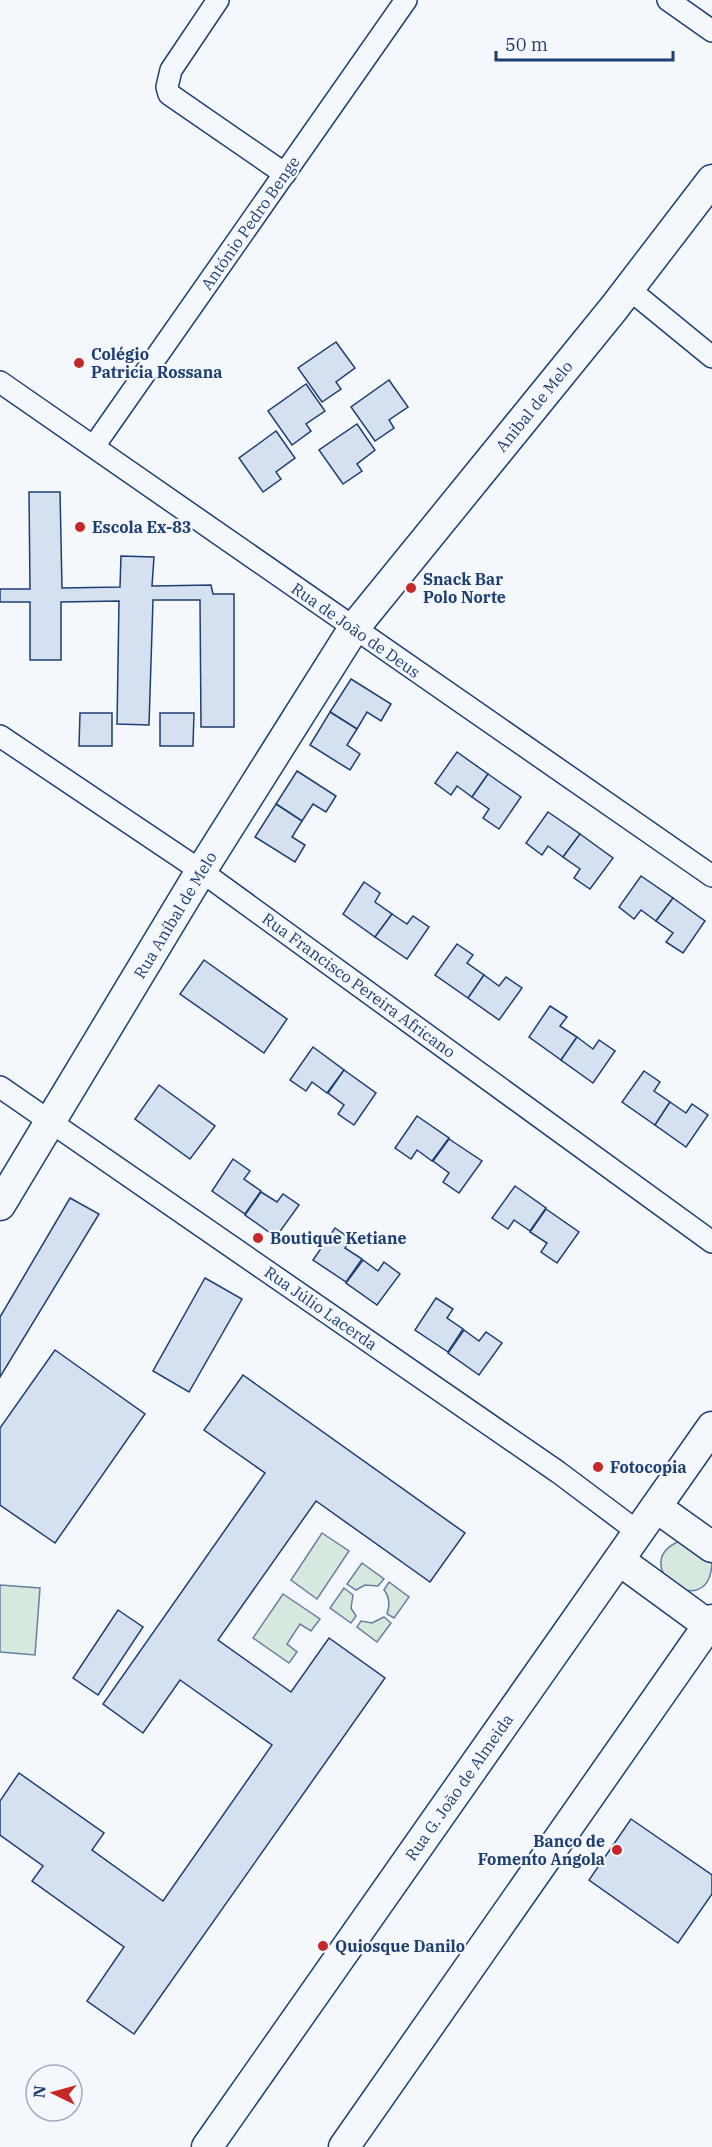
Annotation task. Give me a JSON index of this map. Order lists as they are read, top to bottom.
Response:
{
  "streets": {
    "street": [
      "António Pedro Benge",
      "Anibal de Melo",
      "Rua de João de Deus",
      "Rua Aníbal de Melo",
      "Rua Francisco Pereira Africano",
      "Rua Júlio Lacerda",
      "Rua G. João de Almeida"
    ]
  },
  "crossings": [
    ["António Pedro Benge", "Rua de João de Deus"],
    ["Anibal de Melo", "Rua de João de Deus"],
    ["Anibal de Melo", "Rua Aníbal de Melo"],
    ["Rua de João de Deus", "Rua Aníbal de Melo"],
    ["Rua Aníbal de Melo", "Rua Francisco Pereira Africano"],
    ["Rua Aníbal de Melo", "Rua Júlio Lacerda"],
    ["Rua Júlio Lacerda", "Rua G. João de Almeida"]
  ],
  "places": [
    "Colégio Patricia Rossana",
    "Escola Ex-83",
    "Snack Bar Polo Norte",
    "Boutique Ketiane",
    "Fotocopia",
    "Banco de Fomento Angola",
    "Quiosque Danilo"
  ],
  "scale_bar": "50 m",
  "north": "left"
}
